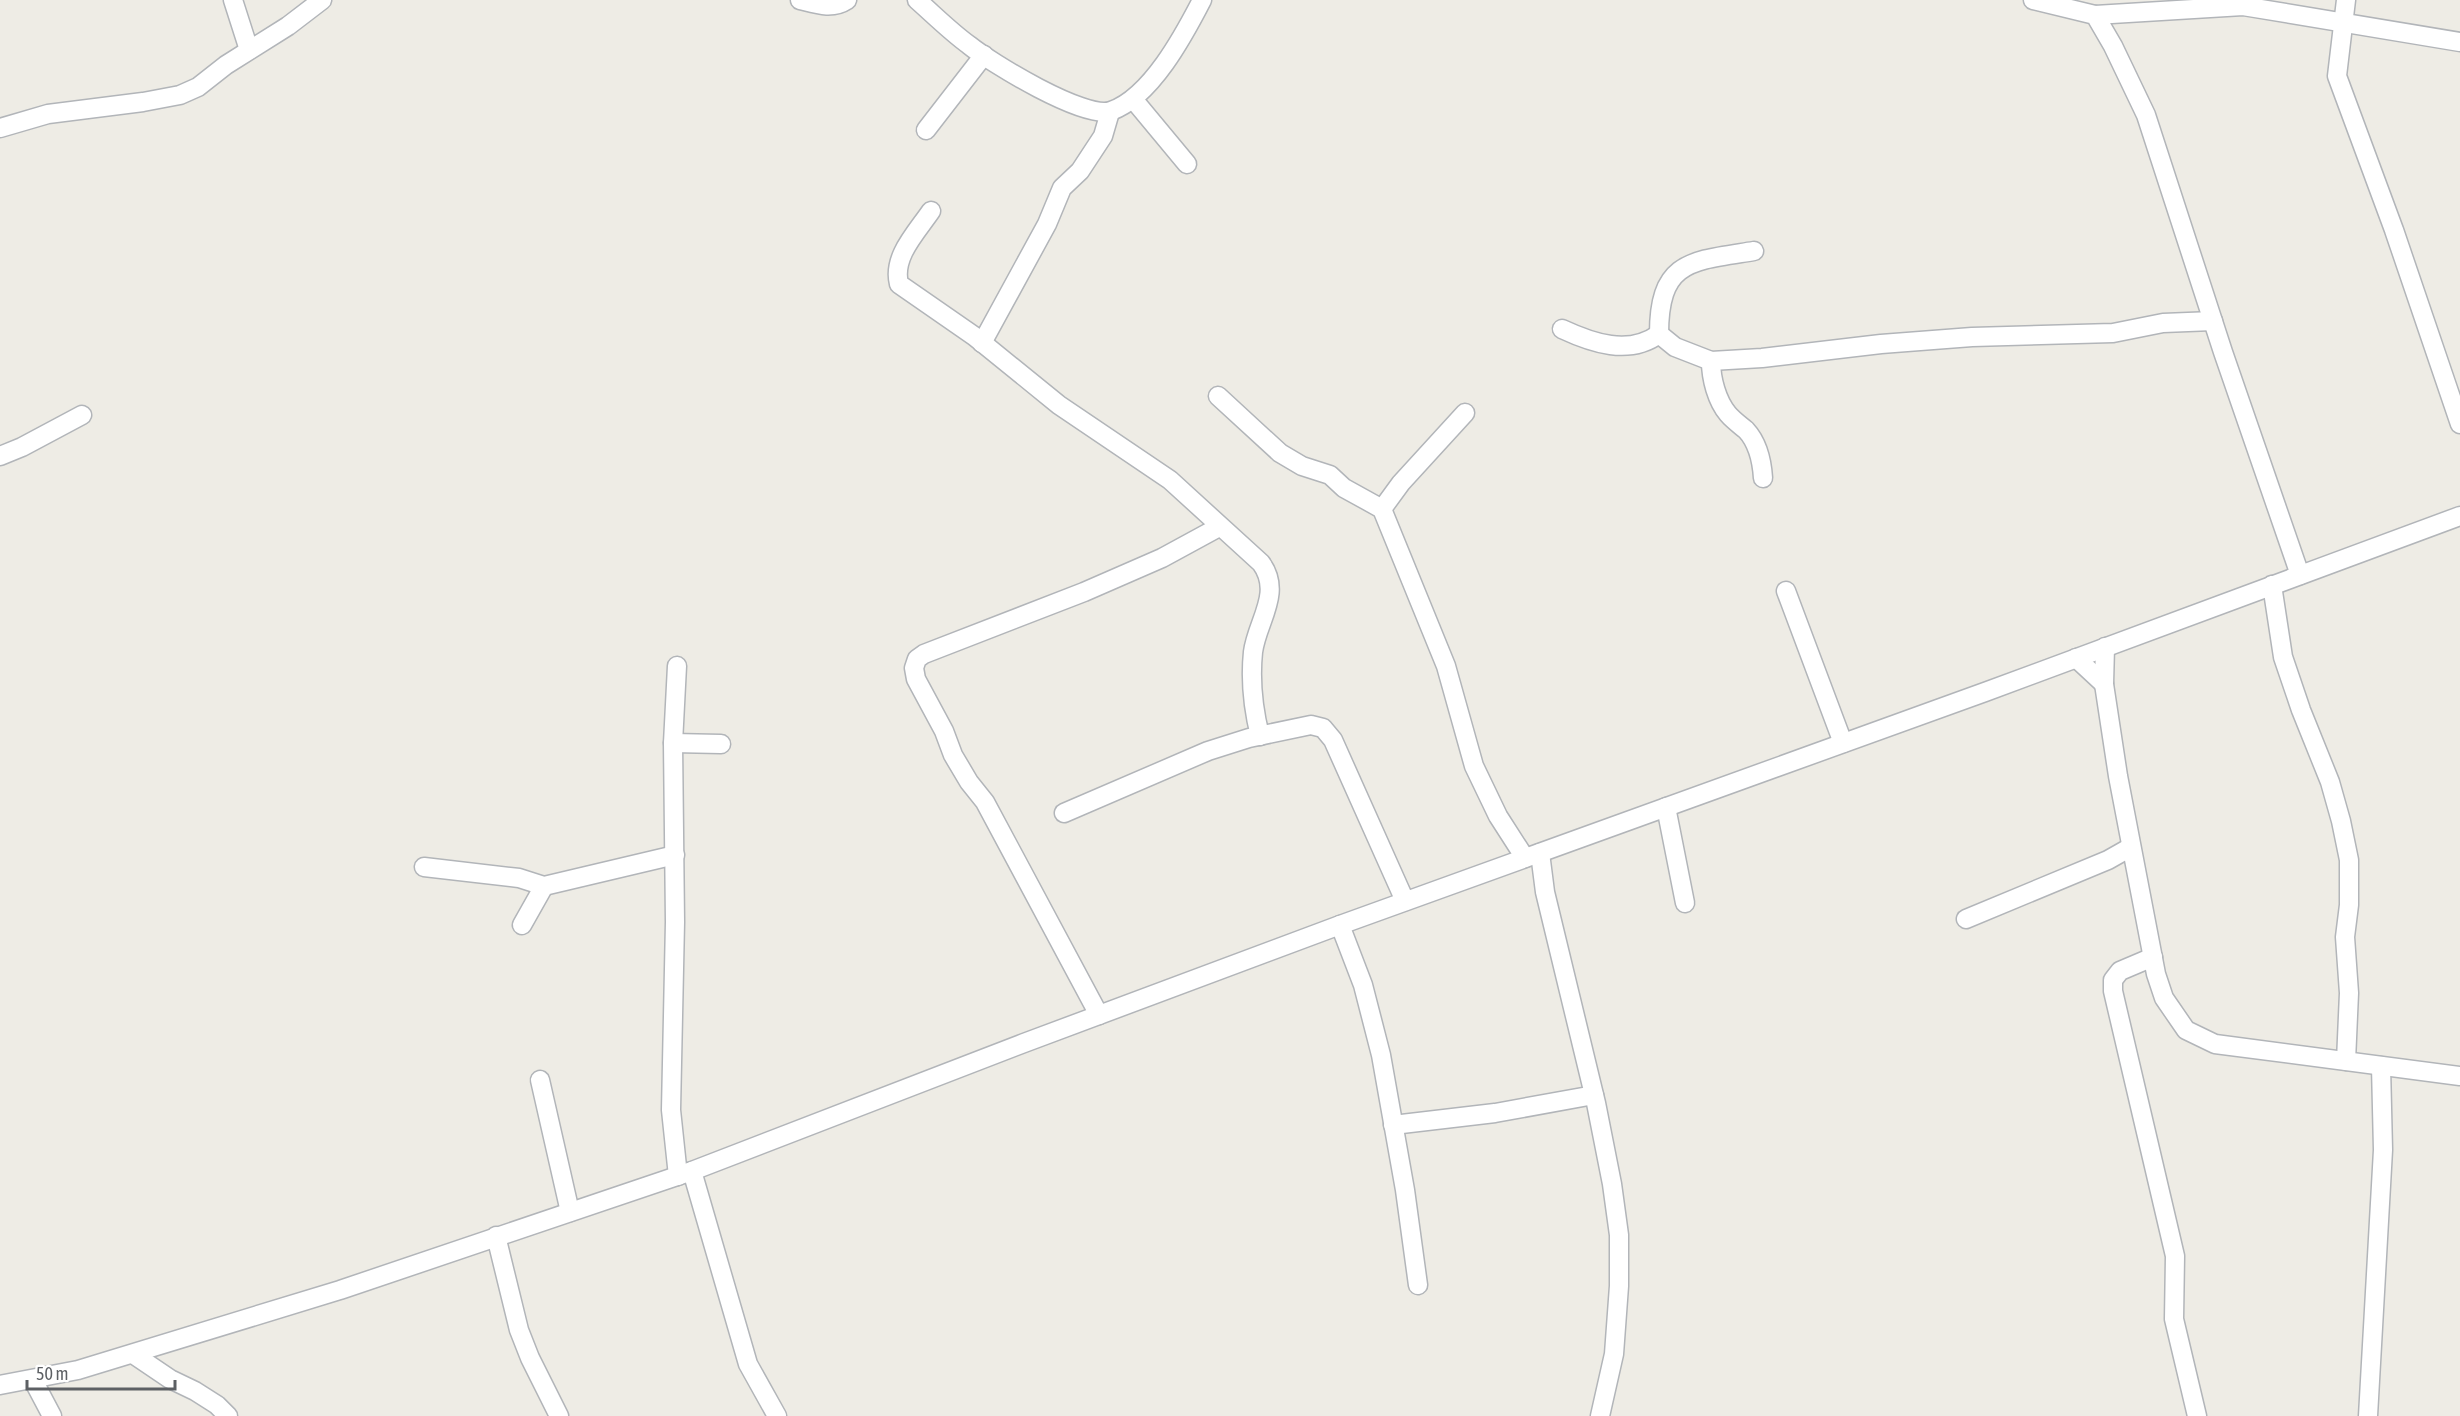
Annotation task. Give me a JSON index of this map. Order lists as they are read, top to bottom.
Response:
{
  "scale_bar": "50 m"
}
